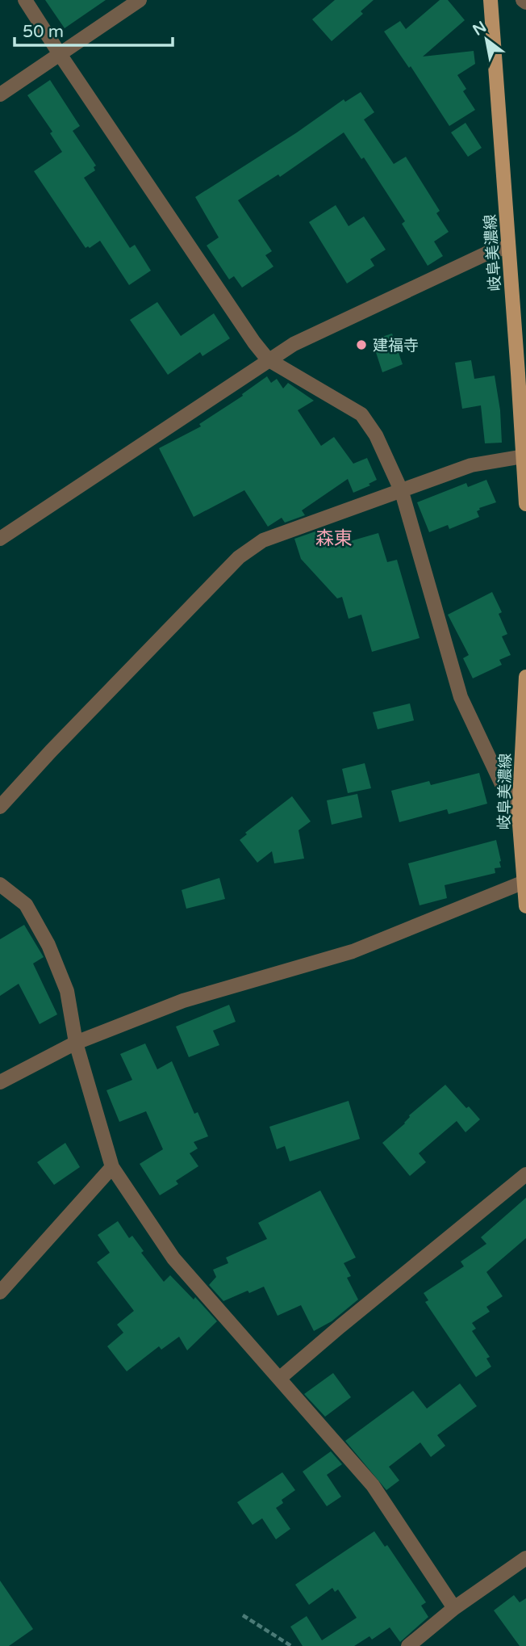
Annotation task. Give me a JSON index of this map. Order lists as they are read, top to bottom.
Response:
{
  "streets": {
    "main road": ["岐阜美濃線"]
  },
  "districts": ["森東"],
  "places": ["建福寺"],
  "scale_bar": "50 m",
  "north": "top left"
}
